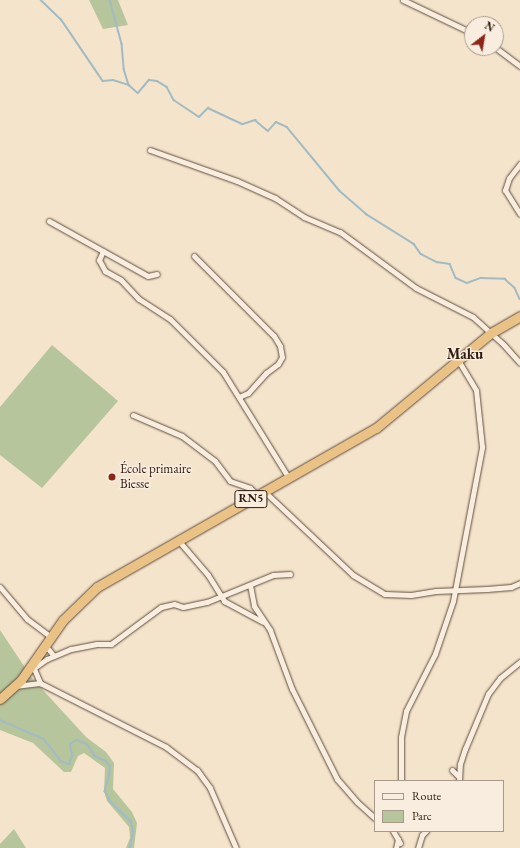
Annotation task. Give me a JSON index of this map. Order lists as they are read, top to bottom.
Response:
{
  "streets": {
    "highway": ["RN5"]
  },
  "districts": ["Maku"],
  "places": ["École primaire Biesse"],
  "legend": ["Route", "Parc"],
  "north": "top right"
}
